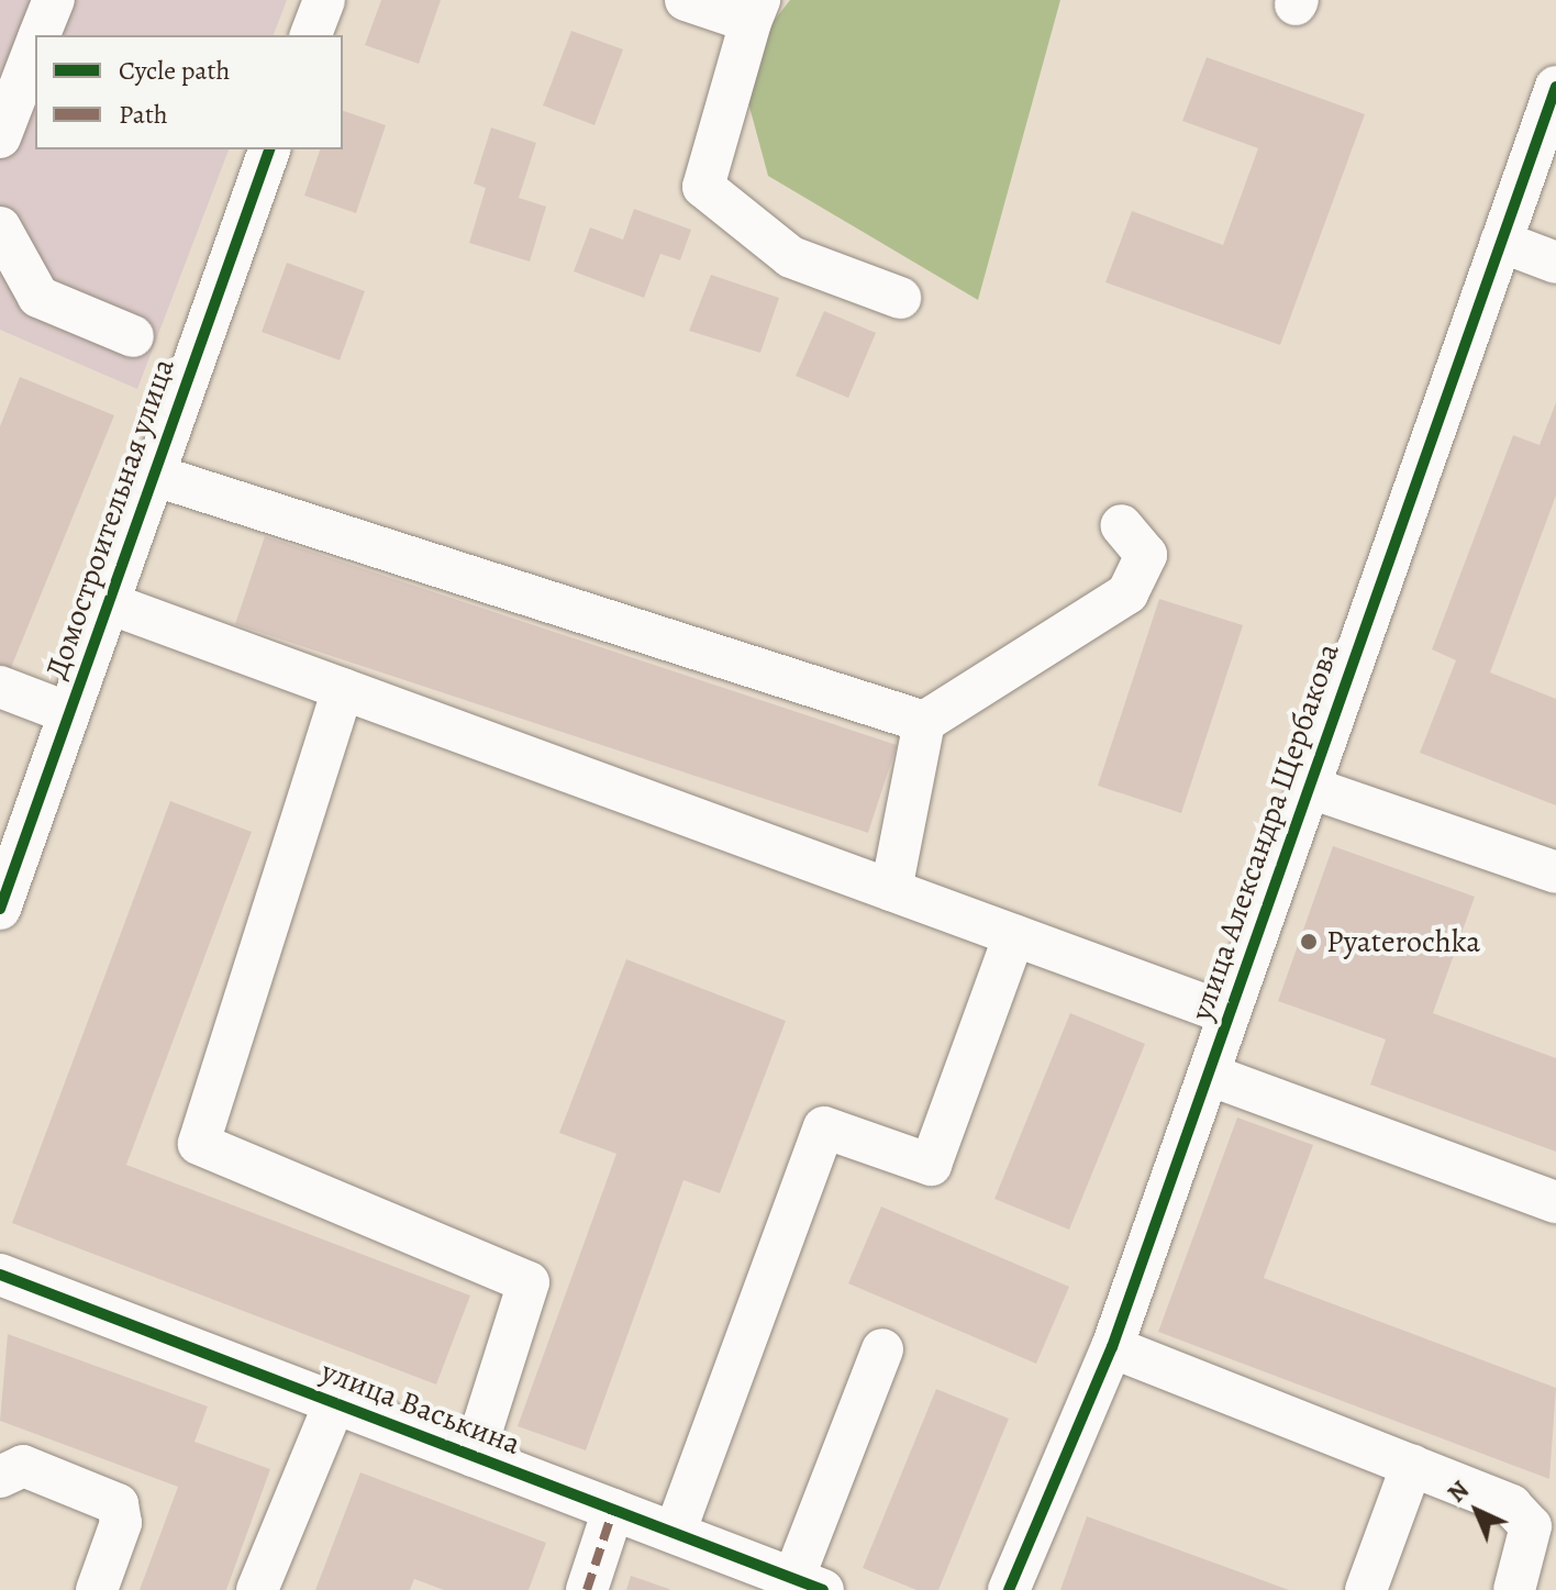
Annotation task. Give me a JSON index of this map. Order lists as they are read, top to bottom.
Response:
{
  "streets": {
    "street": ["Домостроительная улица", "улица Александра Щербакова", "улица Васькина"]
  },
  "places": ["Pyaterochka"],
  "legend": ["Cycle path", "Path"],
  "north": "top left"
}
